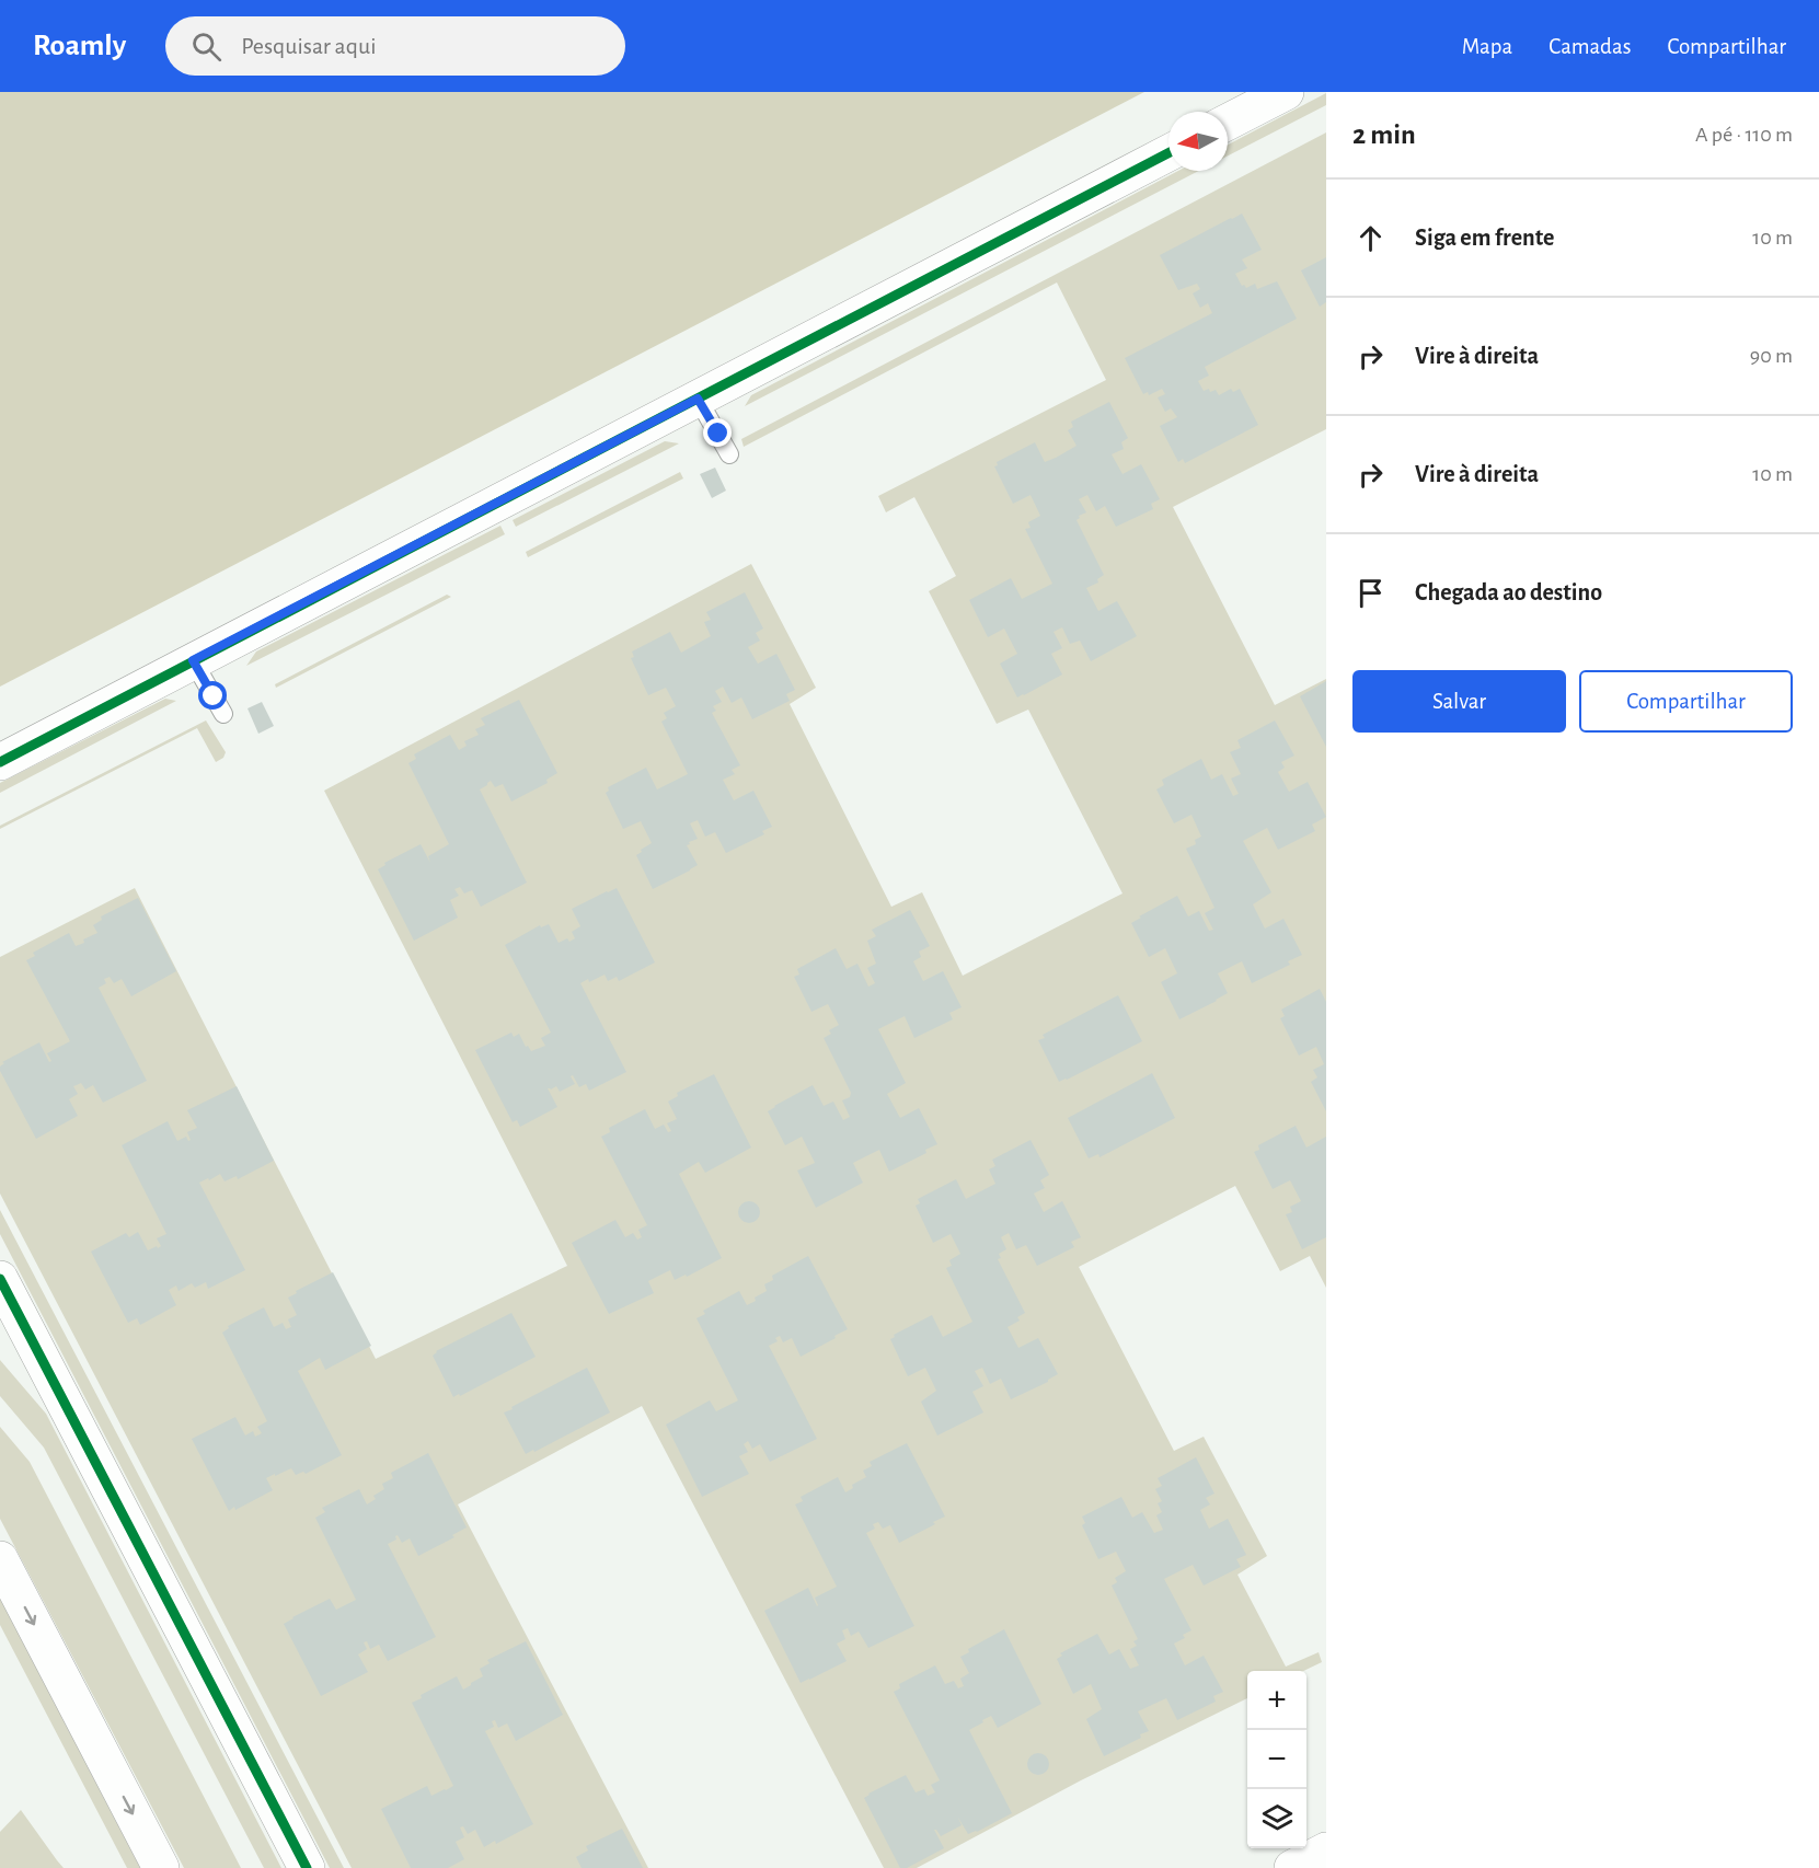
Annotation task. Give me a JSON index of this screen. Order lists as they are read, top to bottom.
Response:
{
  "north": "left",
  "page": {
    "header": "Roamly",
    "search": "Pesquisar aqui",
    "nav": ["Mapa", "Camadas", "Compartilhar"],
    "heading": ["2 min", "A pé · 110 m"],
    "list": [
      ["Siga em frente", "10 m"],
      ["Vire à direita", "90 m"],
      ["Vire à direita", "10 m"],
      "Chegada ao destino"
    ],
    "buttons": ["Salvar", "Compartilhar"],
    "map_buttons": ["+", "−"]
  }
}
